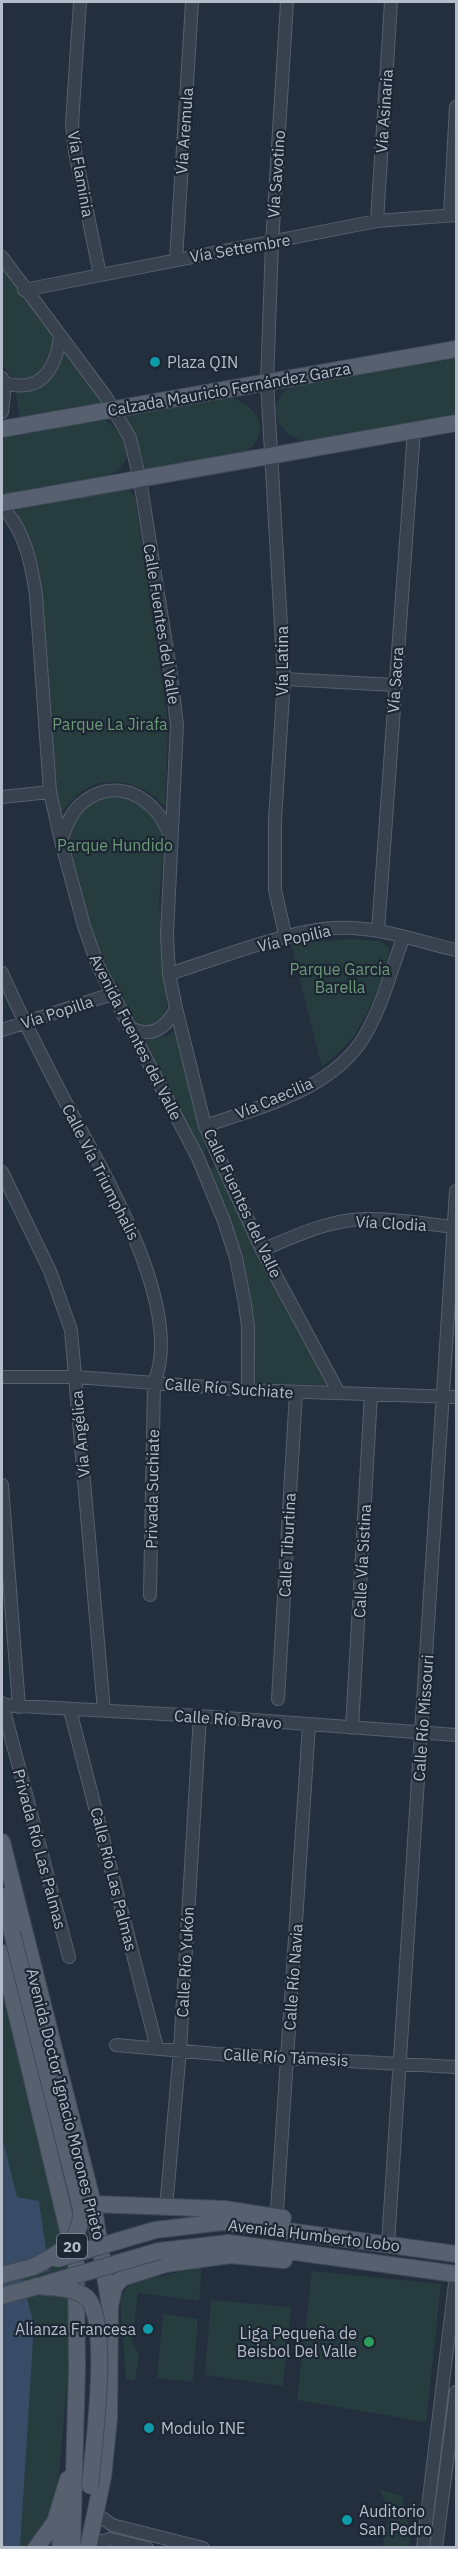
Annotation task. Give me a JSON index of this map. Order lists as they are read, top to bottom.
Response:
{
  "streets": {
    "main road": [
      "Calzada Mauricio Fernández Garza",
      "Avenida Doctor Ignacio Morones Prieto",
      "Avenida Humberto Lobo",
      "20"
    ],
    "street": [
      "Vía Asinaria",
      "Vía Aremula",
      "Vía Flaminia",
      "Vía Savotino",
      "Vía Settembre",
      "Calle Fuentes del Valle",
      "Vía Latina",
      "Vía Sacra",
      "Vía Popilia",
      "Vía Popilla",
      "Avenida Fuentes del Valle",
      "Vía Caecilia",
      "Calle Vía Triumphalis",
      "Vía Clodia",
      "Calle Río Suchiate",
      "Vía Angélica",
      "Privada Suchiate",
      "Calle Tiburtina",
      "Calle Vía Sistina",
      "Calle Río Missouri",
      "Calle Río Bravo",
      "Privada Río Las Palmas",
      "Calle Río Las Palmas",
      "Calle Río Yukón",
      "Calle Río Navia",
      "Calle Río Támesis"
    ]
  },
  "crossings": [
    ["Vía Asinaria", "Vía Settembre"],
    ["Vía Aremula", "Vía Settembre"],
    ["Vía Flaminia", "Vía Settembre"],
    ["Vía Savotino", "Vía Settembre"],
    ["Vía Savotino", "Calzada Mauricio Fernández Garza"],
    ["Vía Savotino", "Vía Latina"],
    ["Vía Settembre", "Calle Fuentes del Valle"],
    ["Calzada Mauricio Fernández Garza", "Calle Fuentes del Valle"],
    ["Calzada Mauricio Fernández Garza", "Vía Latina"],
    ["Calle Fuentes del Valle", "Vía Popilia"],
    ["Calle Fuentes del Valle", "Vía Caecilia"],
    ["Calle Fuentes del Valle", "Vía Clodia"],
    ["Calle Fuentes del Valle", "Calle Río Suchiate"],
    ["Vía Latina", "Vía Popilia"],
    ["Vía Sacra", "Vía Popilia"],
    ["Vía Popilia", "Vía Caecilia"],
    ["Vía Popilla", "Avenida Fuentes del Valle"],
    ["Vía Popilla", "Calle Vía Triumphalis"],
    ["Avenida Fuentes del Valle", "Calle Río Suchiate"],
    ["Calle Vía Triumphalis", "Calle Río Suchiate"],
    ["Calle Vía Triumphalis", "Privada Suchiate"],
    ["Vía Clodia", "Calle Río Missouri"],
    ["Calle Río Suchiate", "Vía Angélica"],
    ["Calle Río Suchiate", "Privada Suchiate"],
    ["Calle Río Suchiate", "Calle Tiburtina"],
    ["Calle Río Suchiate", "Calle Vía Sistina"],
    ["Calle Río Suchiate", "Calle Río Missouri"],
    ["Vía Angélica", "Calle Río Bravo"],
    ["Calle Vía Sistina", "Calle Río Bravo"],
    ["Calle Río Missouri", "Calle Río Bravo"],
    ["Calle Río Missouri", "Calle Río Támesis"],
    ["Calle Río Missouri", "Avenida Humberto Lobo"],
    ["Calle Río Bravo", "Privada Río Las Palmas"],
    ["Calle Río Bravo", "Calle Río Las Palmas"],
    ["Calle Río Bravo", "Calle Río Yukón"],
    ["Calle Río Bravo", "Calle Río Navia"],
    ["Calle Río Las Palmas", "Calle Río Támesis"],
    ["Calle Río Yukón", "Calle Río Támesis"],
    ["Calle Río Navia", "Calle Río Támesis"],
    ["Calle Río Navia", "Avenida Humberto Lobo"]
  ],
  "parks": ["Parque La Jirafa", "Parque Hundido", "Parque García Barella"],
  "places": [
    "Plaza QIN",
    "Alianza Francesa",
    "Liga Pequeña de Beisbol Del Valle",
    "Modulo INE",
    "Auditorio San Pedro"
  ]
}
